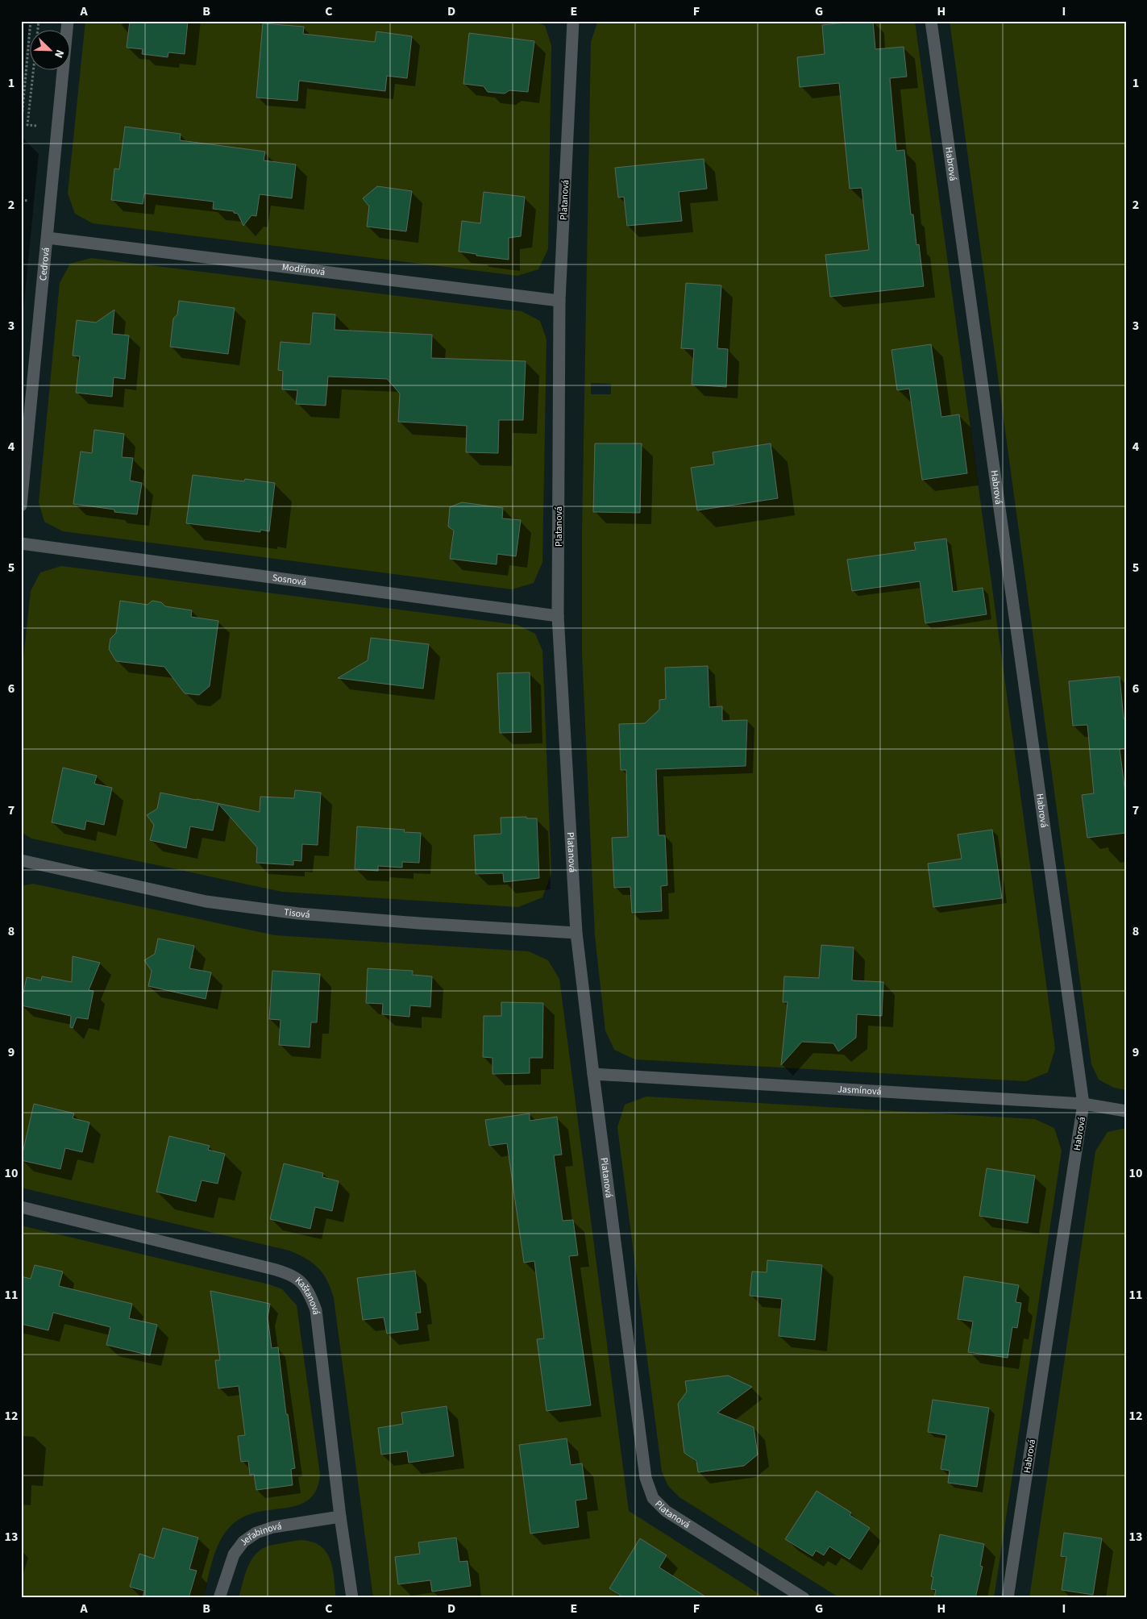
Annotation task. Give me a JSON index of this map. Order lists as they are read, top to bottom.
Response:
{
  "streets": {
    "street": [
      "Habrová",
      "Platanová",
      "Cedrová",
      "Modřínová",
      "Sosnová",
      "Tisová",
      "Jasmínová",
      "Kaštanová",
      "Jeřabinová"
    ]
  },
  "crossings": [
    ["Habrová", "Jasmínová"],
    ["Platanová", "Modřínová"],
    ["Platanová", "Sosnová"],
    ["Platanová", "Tisová"],
    ["Platanová", "Jasmínová"],
    ["Cedrová", "Modřínová"],
    ["Kaštanová", "Jeřabinová"]
  ],
  "north": "bottom right",
  "grid": {
    "columns": [
      "A",
      "B",
      "C",
      "D",
      "E",
      "F",
      "G",
      "H",
      "I"
    ],
    "rows": [
      "1",
      "2",
      "3",
      "4",
      "5",
      "6",
      "7",
      "8",
      "9",
      "10",
      "11",
      "12",
      "13"
    ]
  }
}
